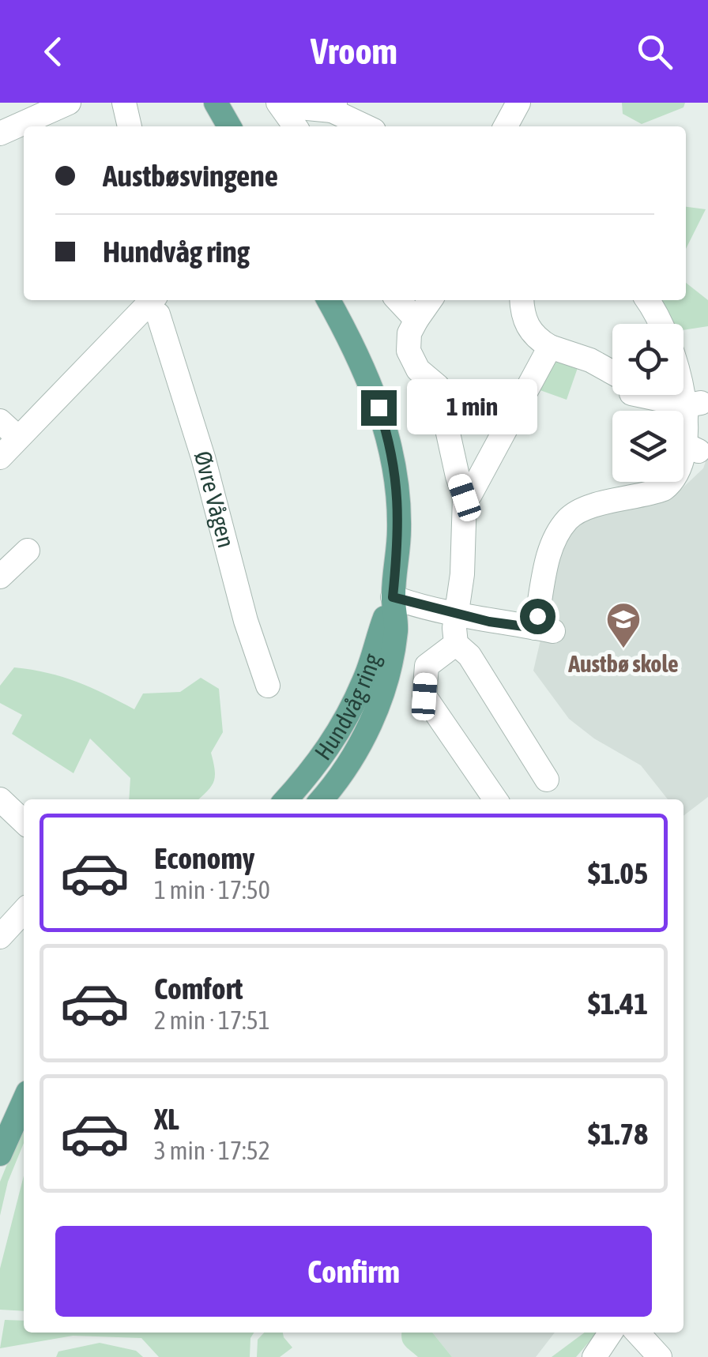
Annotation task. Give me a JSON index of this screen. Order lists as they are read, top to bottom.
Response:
{
  "streets": {
    "main road": ["Hundvåg ring"],
    "street": ["Øvre Vågen"]
  },
  "places": {
    "school or university": ["Austbø skole"]
  },
  "page": {
    "header": "Vroom",
    "banner": ["Austbøsvingene", "Hundvåg ring"],
    "bubble": "1 min",
    "list": [
      {
        "name": "Economy",
        "note": "1 min · 17:50",
        "value": "$1.05"
      },
      {
        "name": "Comfort",
        "note": "2 min · 17:51",
        "value": "$1.41"
      },
      {
        "name": "XL",
        "note": "3 min · 17:52",
        "value": "$1.78"
      }
    ],
    "buttons": "Confirm"
  }
}
